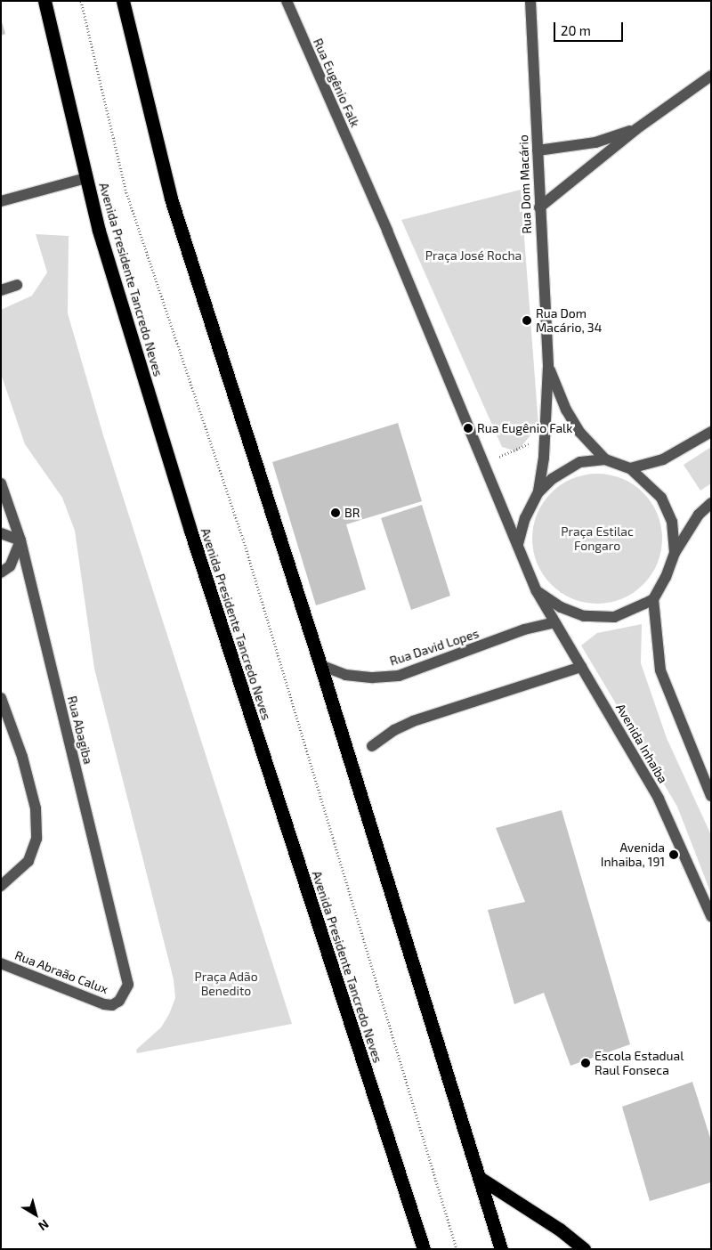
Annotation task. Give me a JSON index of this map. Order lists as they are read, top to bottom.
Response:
{
  "streets": {
    "highway": ["Avenida Presidente Tancredo Neves"],
    "street": [
      "Rua Eugênio Falk",
      "Rua Dom Macário",
      "Rua David Lopes",
      "Rua Abagiba",
      "Avenida Inhaíba",
      "Rua Abraão Calux"
    ]
  },
  "crossings": [
    ["Rua Eugênio Falk", "Rua Dom Macário"],
    ["Rua Eugênio Falk", "Avenida Inhaíba"],
    ["Rua Dom Macário", "Avenida Inhaíba"],
    ["Rua David Lopes", "Avenida Inhaíba"],
    ["Rua Abagiba", "Rua Abraão Calux"]
  ],
  "parks": ["Praça José Rocha", "Praça Estilac Fongaro", "Praça Adão Benedito"],
  "places": [
    "Rua Dom Macário, 34",
    "Rua Eugênio Falk",
    "BR",
    "Avenida Inhaiba, 191",
    "Escola Estadual Raul Fonseca"
  ],
  "scale_bar": "20 m",
  "north": "bottom right"
}
